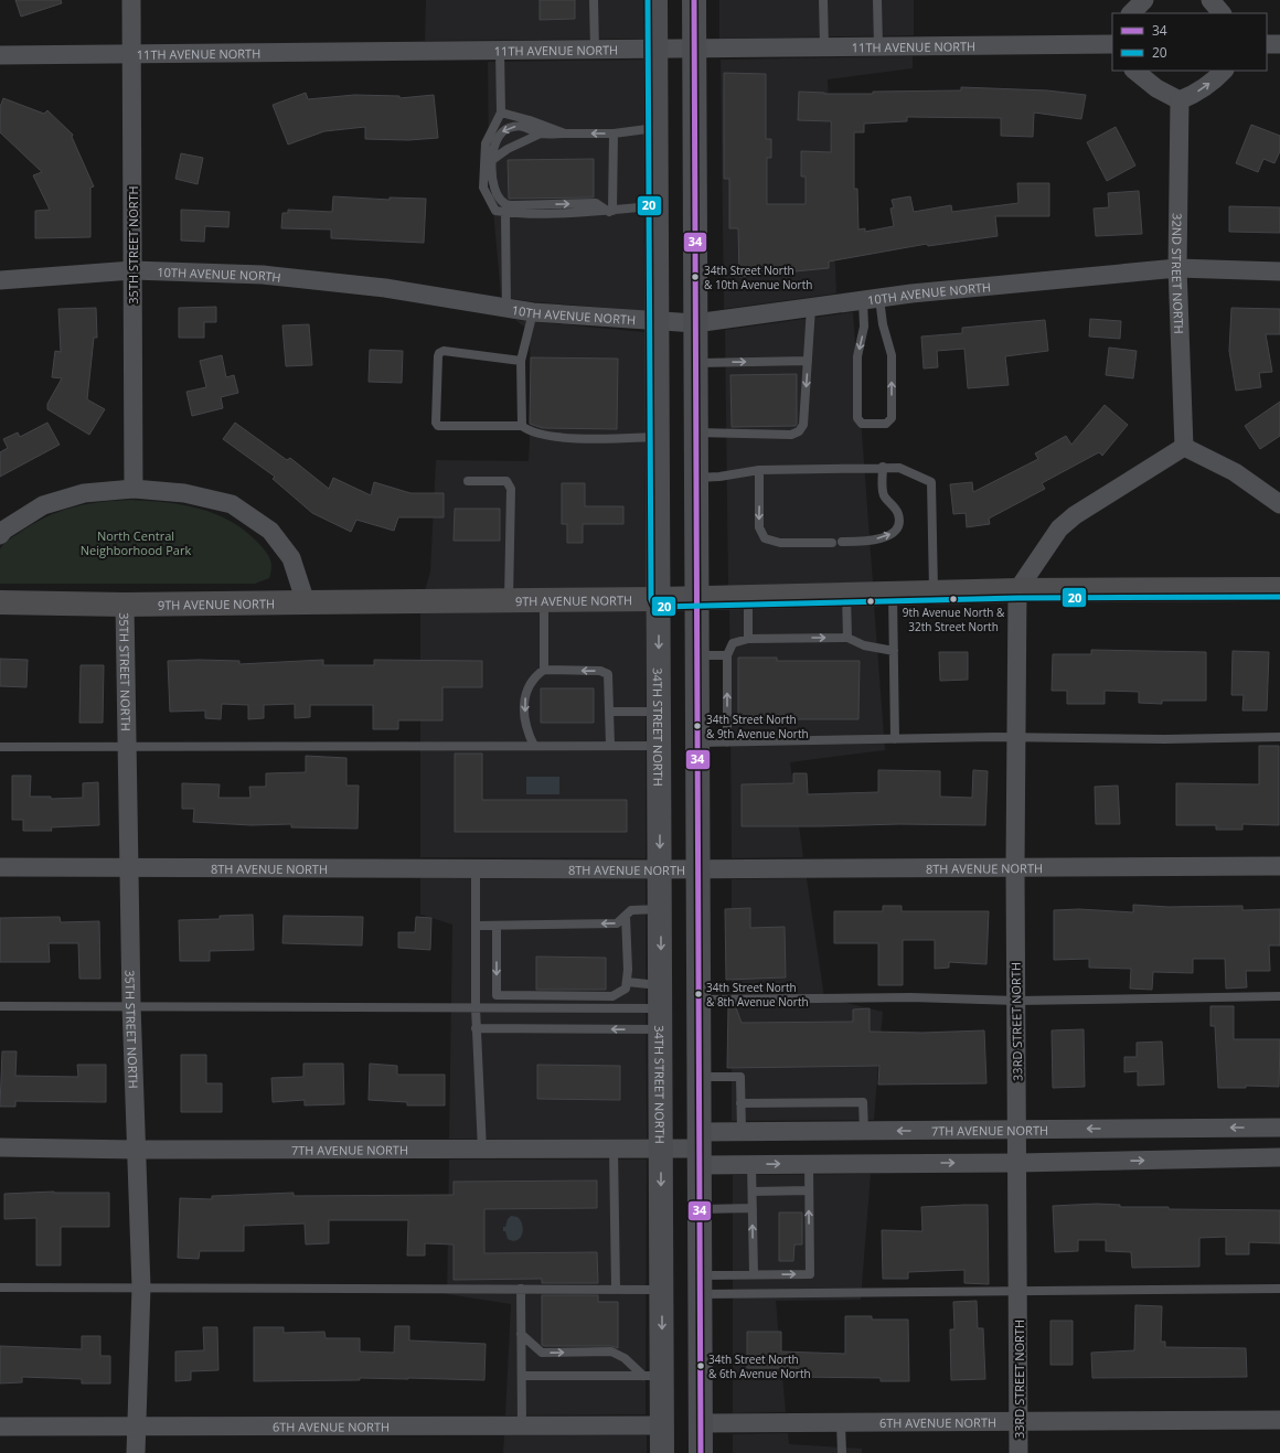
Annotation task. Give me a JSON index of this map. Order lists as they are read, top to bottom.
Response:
{
  "streets": {
    "highway": ["34TH STREET NORTH"],
    "street": [
      "11TH AVENUE NORTH",
      "35TH STREET NORTH",
      "32ND STREET NORTH",
      "10TH AVENUE NORTH",
      "9TH AVENUE NORTH",
      "8TH AVENUE NORTH",
      "33RD STREET NORTH",
      "7TH AVENUE NORTH",
      "6TH AVENUE NORTH"
    ]
  },
  "crossings": [
    ["11TH AVENUE NORTH", "35TH STREET NORTH"],
    ["11TH AVENUE NORTH", "34TH STREET NORTH"],
    ["35TH STREET NORTH", "10TH AVENUE NORTH"],
    ["35TH STREET NORTH", "9TH AVENUE NORTH"],
    ["35TH STREET NORTH", "8TH AVENUE NORTH"],
    ["35TH STREET NORTH", "7TH AVENUE NORTH"],
    ["35TH STREET NORTH", "6TH AVENUE NORTH"],
    ["32ND STREET NORTH", "10TH AVENUE NORTH"],
    ["10TH AVENUE NORTH", "34TH STREET NORTH"],
    ["9TH AVENUE NORTH", "34TH STREET NORTH"],
    ["9TH AVENUE NORTH", "33RD STREET NORTH"],
    ["34TH STREET NORTH", "8TH AVENUE NORTH"],
    ["34TH STREET NORTH", "7TH AVENUE NORTH"],
    ["34TH STREET NORTH", "6TH AVENUE NORTH"],
    ["8TH AVENUE NORTH", "33RD STREET NORTH"],
    ["33RD STREET NORTH", "7TH AVENUE NORTH"],
    ["33RD STREET NORTH", "6TH AVENUE NORTH"]
  ],
  "parks": ["North Central Neighborhood Park"],
  "places": [
    "34th Street North & 10th Avenue North",
    "9th Avenue North & 32th Street North",
    "34th Street North & 9th Avenue North",
    "34th Street North & 8th Avenue North",
    "34th Street North & 6th Avenue North"
  ],
  "lines": ["transit line 34", "transit line 20"],
  "legend": ["34", "20"]
}
